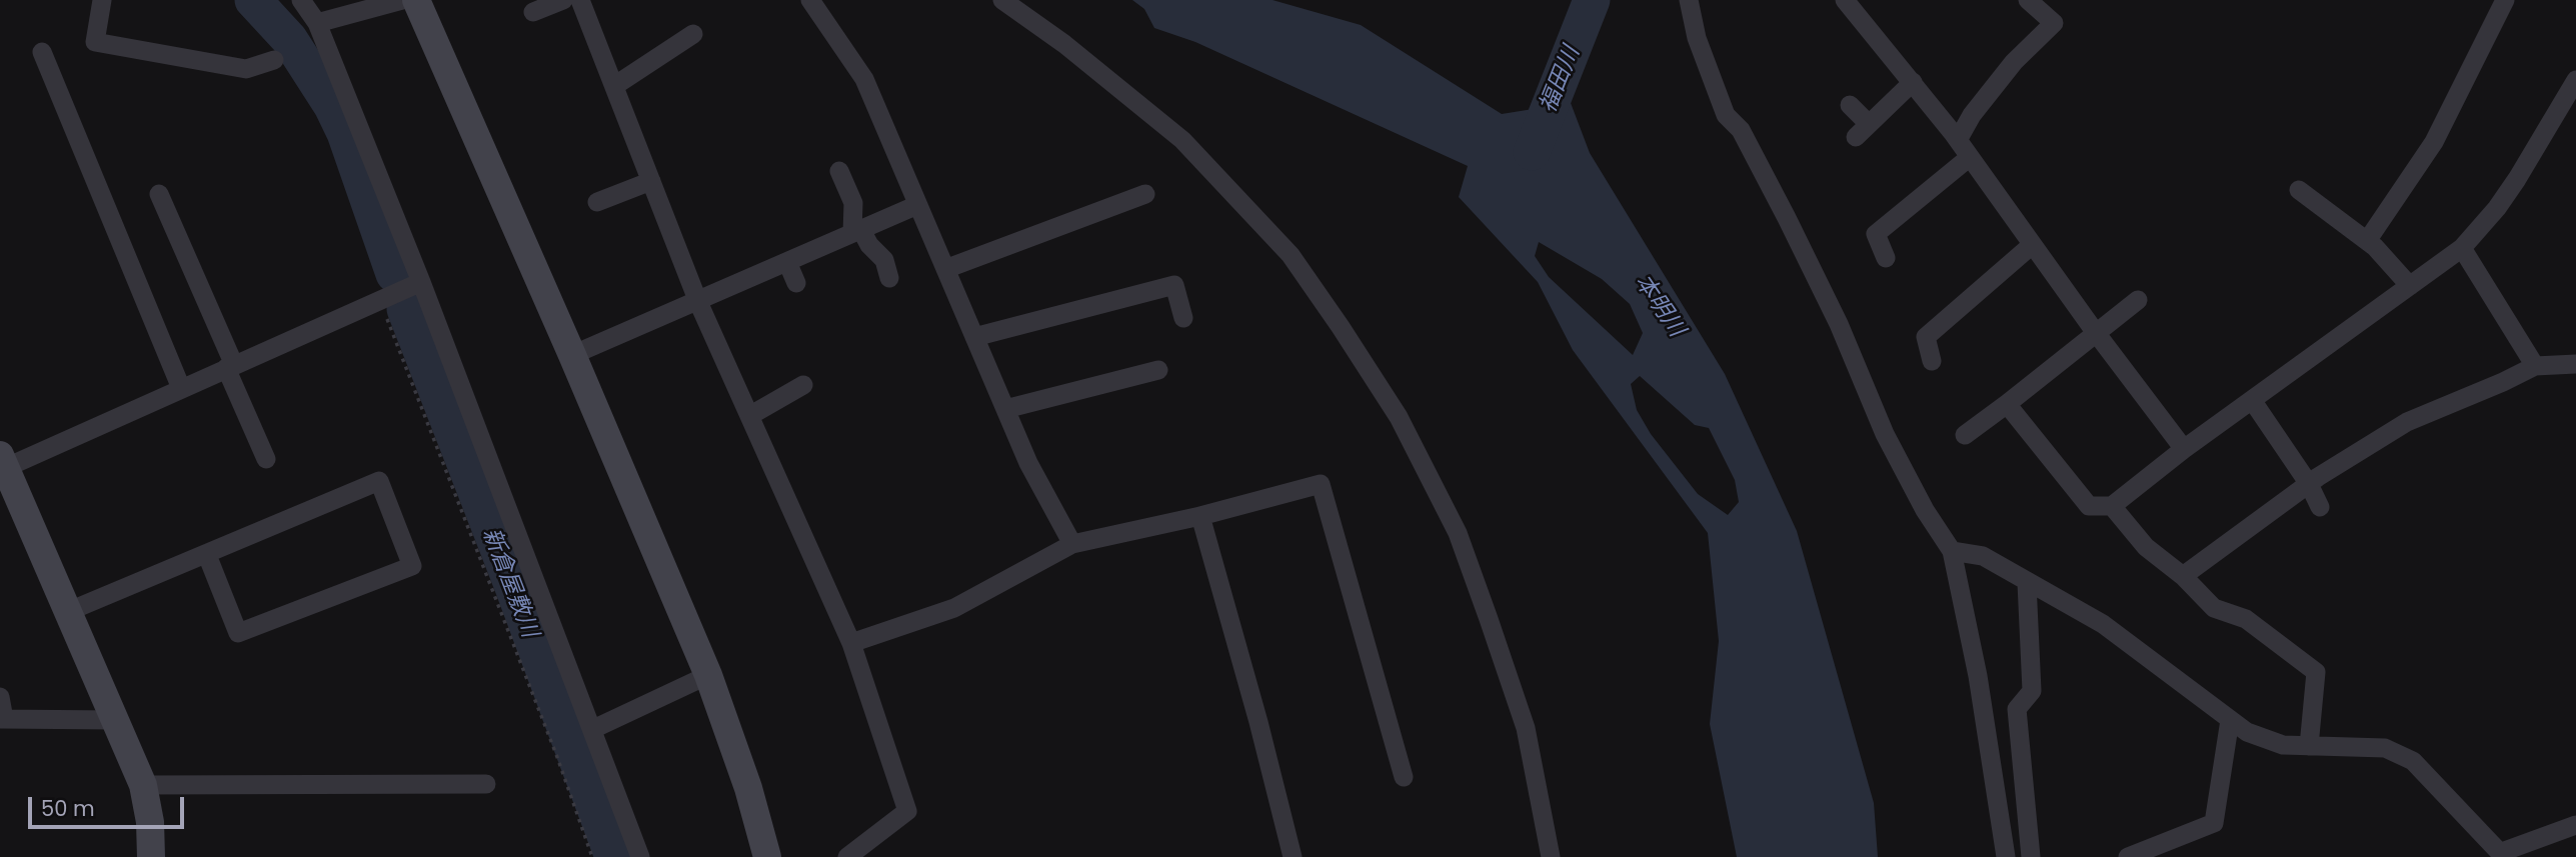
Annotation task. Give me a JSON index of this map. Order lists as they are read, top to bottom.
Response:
{
  "water": ["福田川", "本明川", "新倉屋敷川"],
  "scale_bar": "50 m"
}
